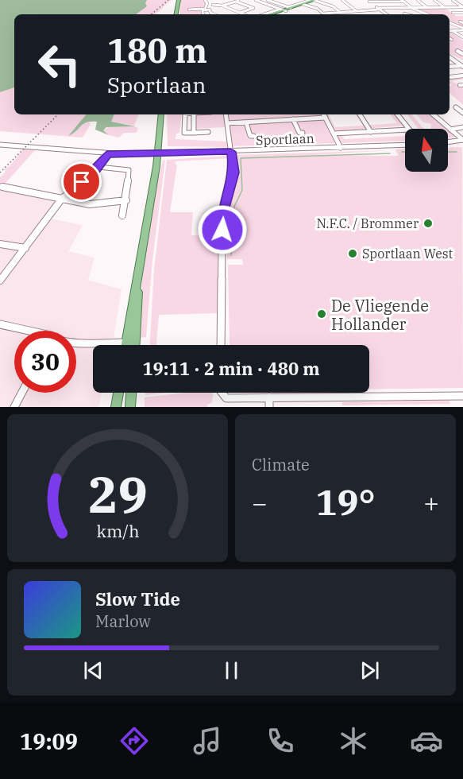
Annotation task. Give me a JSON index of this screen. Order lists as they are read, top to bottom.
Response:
{
  "streets": {
    "street": ["Sportlaan"]
  },
  "places": ["N.F.C. / Brommer", "Sportlaan West", "De Vliegende Hollander"],
  "north": "top",
  "page": {
    "turn": ["180 m", "Sportlaan"],
    "limit": "30",
    "trip": "19:11 · 2 min · 480 m",
    "tile": "Climate",
    "heat": ["−", "19°", "+"],
    "song": ["Slow Tide", "Marlow"],
    "tabs": "19:09",
    "gauge": ["29", "km/h"]
  }
}
